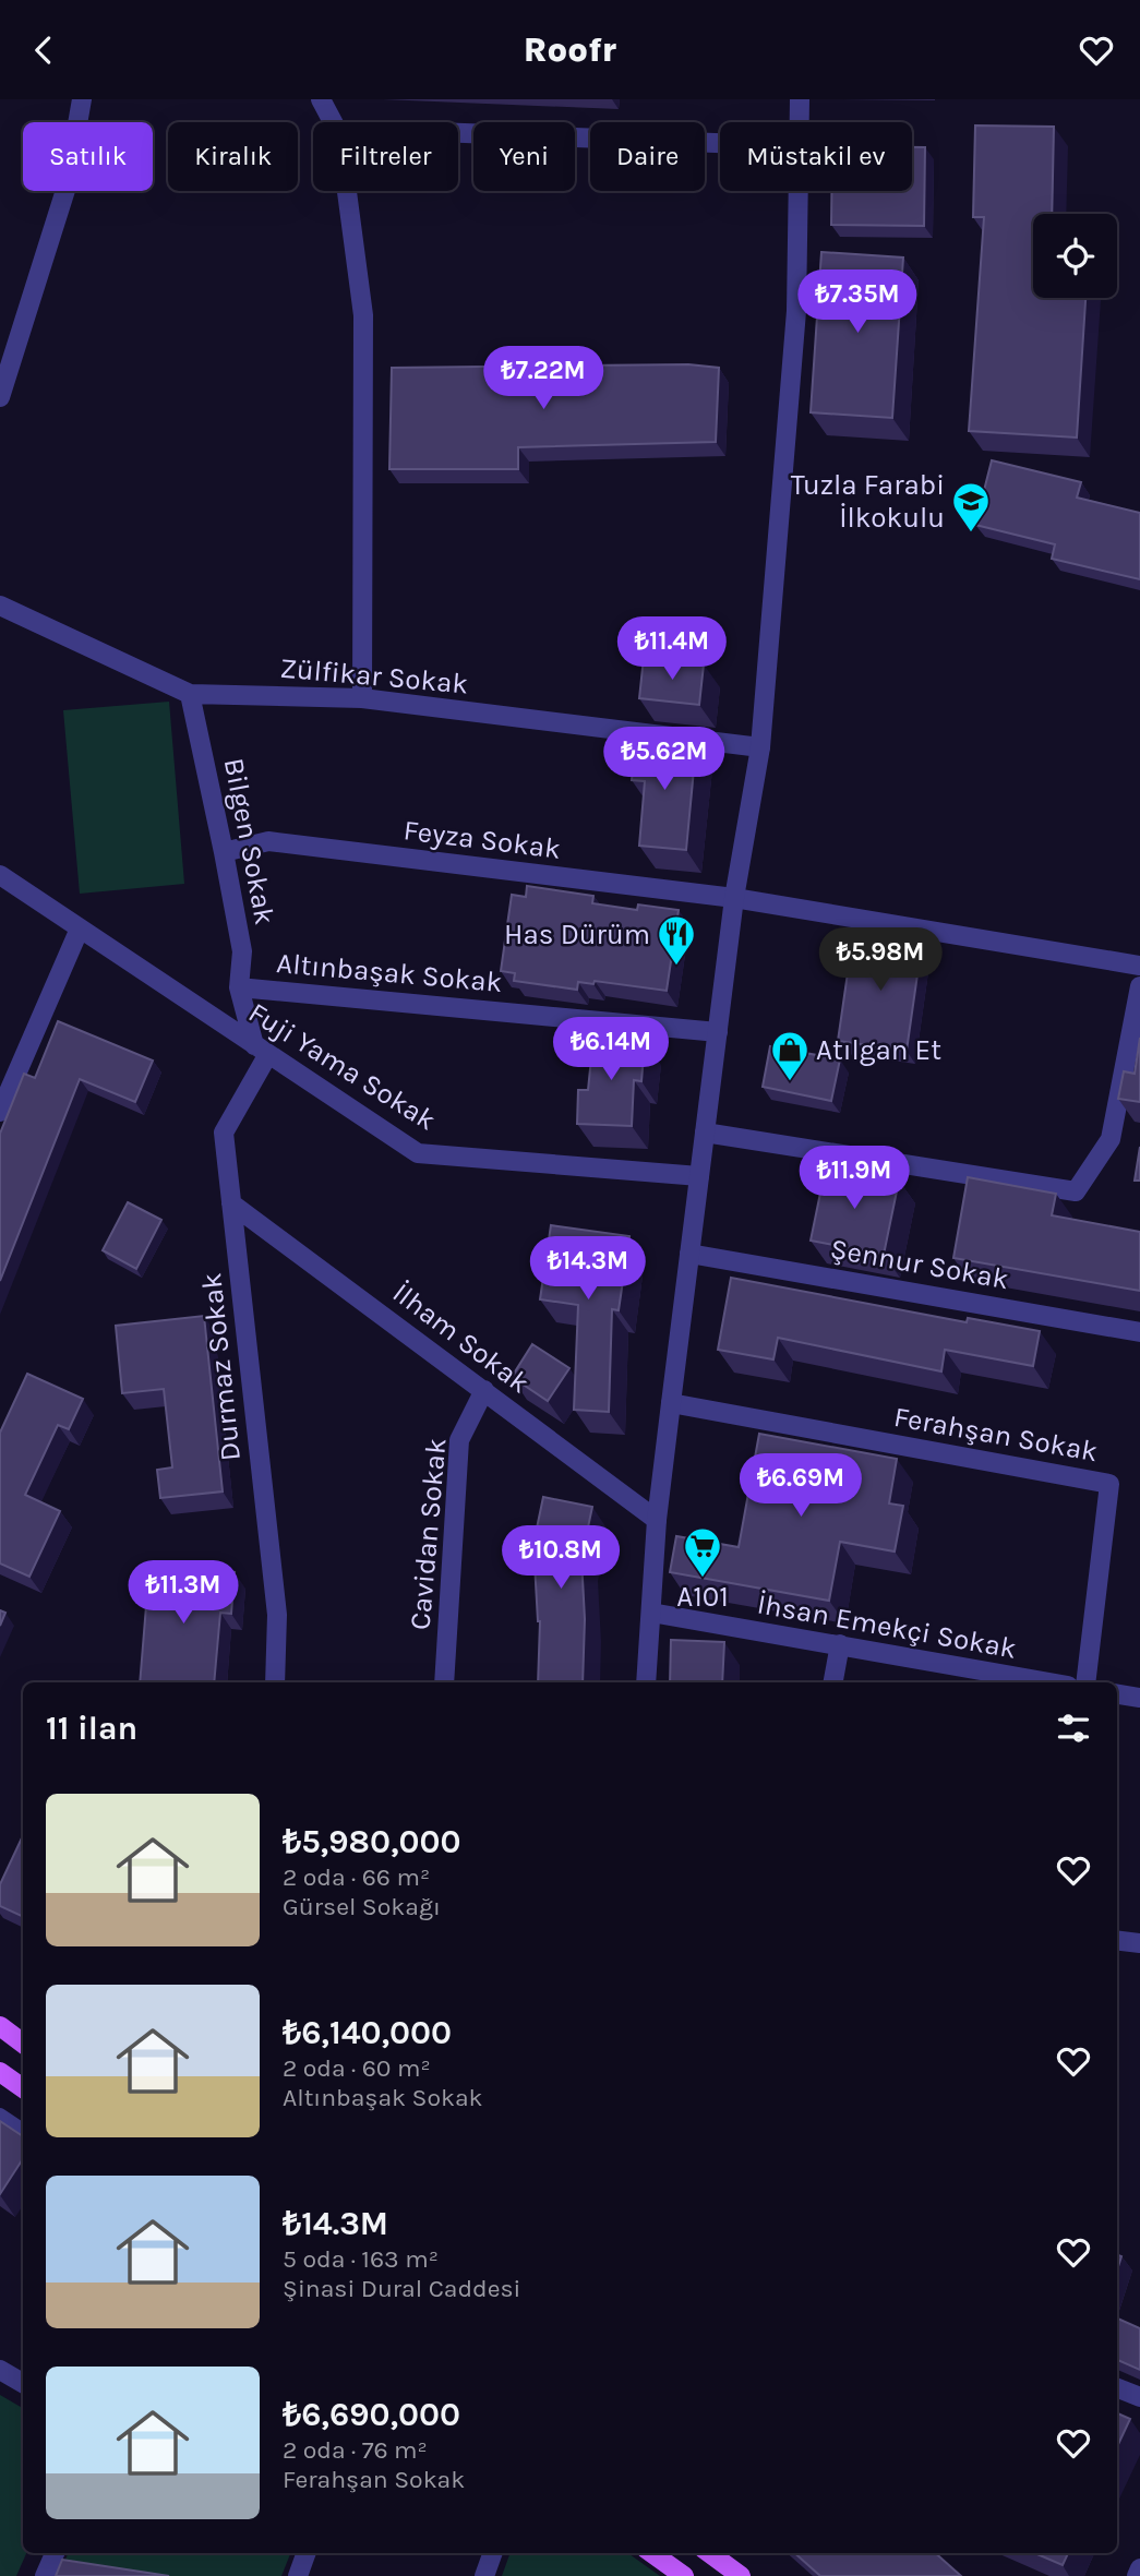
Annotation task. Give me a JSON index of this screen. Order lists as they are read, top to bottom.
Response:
{
  "streets": {
    "street": [
      "Zülfikar Sokak",
      "Feyza Sokak",
      "Bilgen Sokak",
      "Altınbaşak Sokak",
      "Fuji Yama Sokak",
      "Şennur Sokak",
      "İlham Sokak",
      "Durmaz Sokak",
      "Ferahşan Sokak",
      "Cavidan Sokak",
      "İhsan Emekçi Sokak"
    ]
  },
  "crossings": [
    ["Zülfikar Sokak", "Bilgen Sokak"],
    ["Feyza Sokak", "Bilgen Sokak"],
    ["Bilgen Sokak", "Altınbaşak Sokak"],
    ["Bilgen Sokak", "Fuji Yama Sokak"],
    ["Bilgen Sokak", "Durmaz Sokak"],
    ["Fuji Yama Sokak", "Durmaz Sokak"],
    ["İlham Sokak", "Durmaz Sokak"],
    ["İlham Sokak", "Cavidan Sokak"]
  ],
  "places": {
    "school or university": ["Tuzla Farabi İlkokulu"],
    "restaurant": ["Has Dürüm"],
    "shop": ["Atılgan Et"],
    "supermarket": ["A101"]
  },
  "page": {
    "header": "Roofr",
    "chip": [
      "Satılık",
      "Kiralık",
      "Filtreler",
      "Yeni",
      "Daire",
      "Müstakil ev"
    ],
    "price": [
      "₺7.35M",
      "₺7.22M",
      "₺11.4M",
      "₺5.62M",
      "₺5.98M",
      "₺6.14M",
      "₺11.9M",
      "₺14.3M",
      "₺6.69M",
      "₺10.8M",
      "₺11.3M"
    ],
    "heading": "11 ilan",
    "list": [
      {
        "name": "₺5,980,000",
        "note": "2 oda · 66 m² · Gürsel Sokağı"
      },
      {
        "name": "₺6,140,000",
        "note": "2 oda · 60 m² · Altınbaşak Sokak"
      },
      {
        "name": "₺14.3M",
        "note": "5 oda · 163 m² · Şinasi Dural Caddesi"
      },
      {
        "name": "₺6,690,000",
        "note": "2 oda · 76 m² · Ferahşan Sokak"
      }
    ]
  }
}
